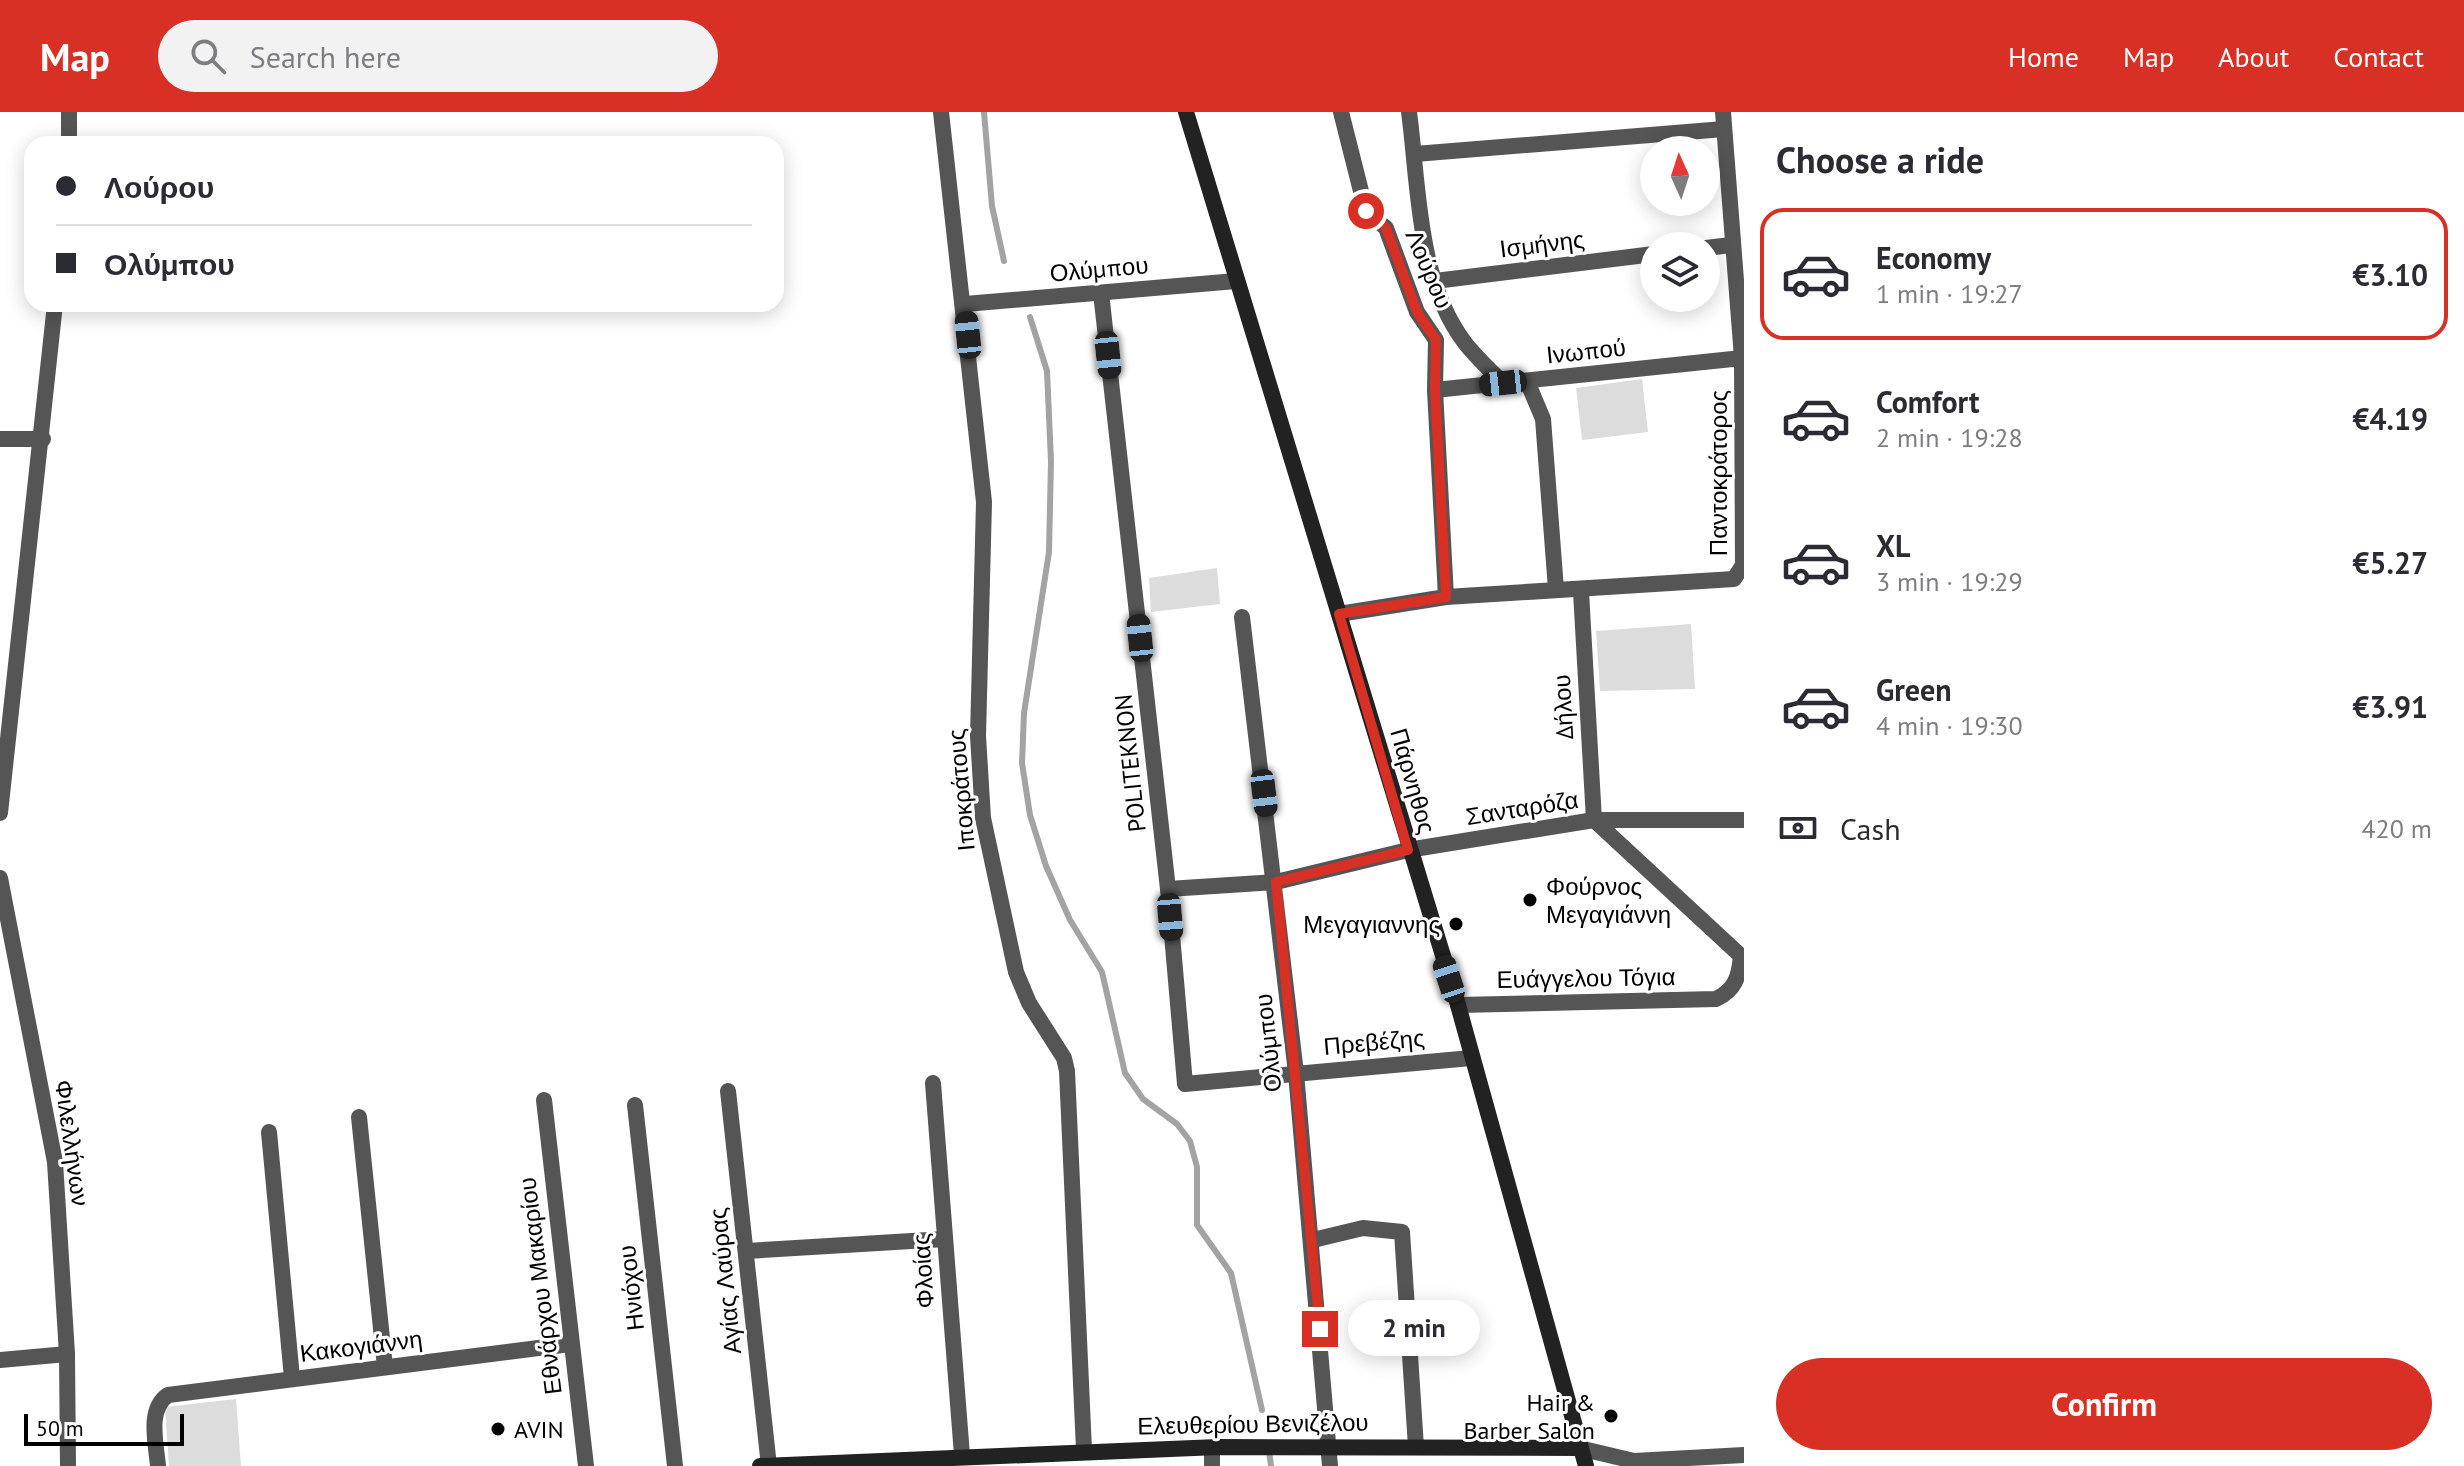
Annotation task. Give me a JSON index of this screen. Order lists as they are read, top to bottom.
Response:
{
  "streets": {
    "main road": ["Πάρνηθος", "Ελευθερίου Βενιζέλου"],
    "street": [
      "Ισμήνης",
      "Ολύμπου",
      "Λούρου",
      "Ινωπού",
      "Παντοκράτορος",
      "Δήλου",
      "POLITEKNON",
      "Ιποκράτους",
      "Σανταρόζα",
      "Ευάγγελου Τόγια",
      "Πρεβέζης",
      "Φιλελλήνων",
      "Φλοίας",
      "Αγίας Λαύρας",
      "Εθνάρχου Μακαρίου",
      "Ηνιόχου",
      "Κακογιάννη"
    ]
  },
  "crossings": [
    ["Ολύμπου", "POLITEKNON"],
    ["Ολύμπου", "Πάρνηθος"],
    ["Ολύμπου", "Ιποκράτους"],
    ["Ολύμπου", "Σανταρόζα"],
    ["Ολύμπου", "Πρεβέζης"],
    ["Ολύμπου", "Ελευθερίου Βενιζέλου"],
    ["Λούρου", "Ινωπού"],
    ["Λούρου", "Παντοκράτορος"],
    ["Ινωπού", "Παντοκράτορος"],
    ["Παντοκράτορος", "Δήλου"],
    ["Παντοκράτορος", "Πάρνηθος"],
    ["Δήλου", "Σανταρόζα"],
    ["Δήλου", "Ευάγγελου Τόγια"],
    ["POLITEKNON", "Σανταρόζα"],
    ["POLITEKNON", "Πρεβέζης"],
    ["Πάρνηθος", "Σανταρόζα"],
    ["Πάρνηθος", "Ευάγγελου Τόγια"],
    ["Πάρνηθος", "Πρεβέζης"],
    ["Πάρνηθος", "Ελευθερίου Βενιζέλου"],
    ["Ιποκράτους", "Ελευθερίου Βενιζέλου"],
    ["Σανταρόζα", "Ευάγγελου Τόγια"],
    ["Φλοίας", "Ελευθερίου Βενιζέλου"],
    ["Αγίας Λαύρας", "Ελευθερίου Βενιζέλου"],
    ["Εθνάρχου Μακαρίου", "Κακογιάννη"]
  ],
  "places": [
    "Φούρνος Μεγαγιάννη",
    "Μεγαγιαννης",
    "Hair & Barber Salon",
    "AVIN"
  ],
  "scale_bar": "50 m",
  "north": "top",
  "page": {
    "header": "Map",
    "search": "Search here",
    "nav": [
      "Home",
      "Map",
      "About",
      "Contact"
    ],
    "heading": "Choose a ride",
    "banner": ["Λούρου", "Ολύμπου"],
    "list": [
      {
        "name": "Economy",
        "note": "1 min · 19:27",
        "value": "€3.10"
      },
      {
        "name": "Comfort",
        "note": "2 min · 19:28",
        "value": "€4.19"
      },
      {
        "name": "XL",
        "note": "3 min · 19:29",
        "value": "€5.27"
      },
      {
        "name": "Green",
        "note": "4 min · 19:30",
        "value": "€3.91"
      }
    ],
    "pay": ["Cash", "420 m"],
    "bubble": "2 min",
    "buttons": "Confirm",
    "scale": "50 m"
  }
}
